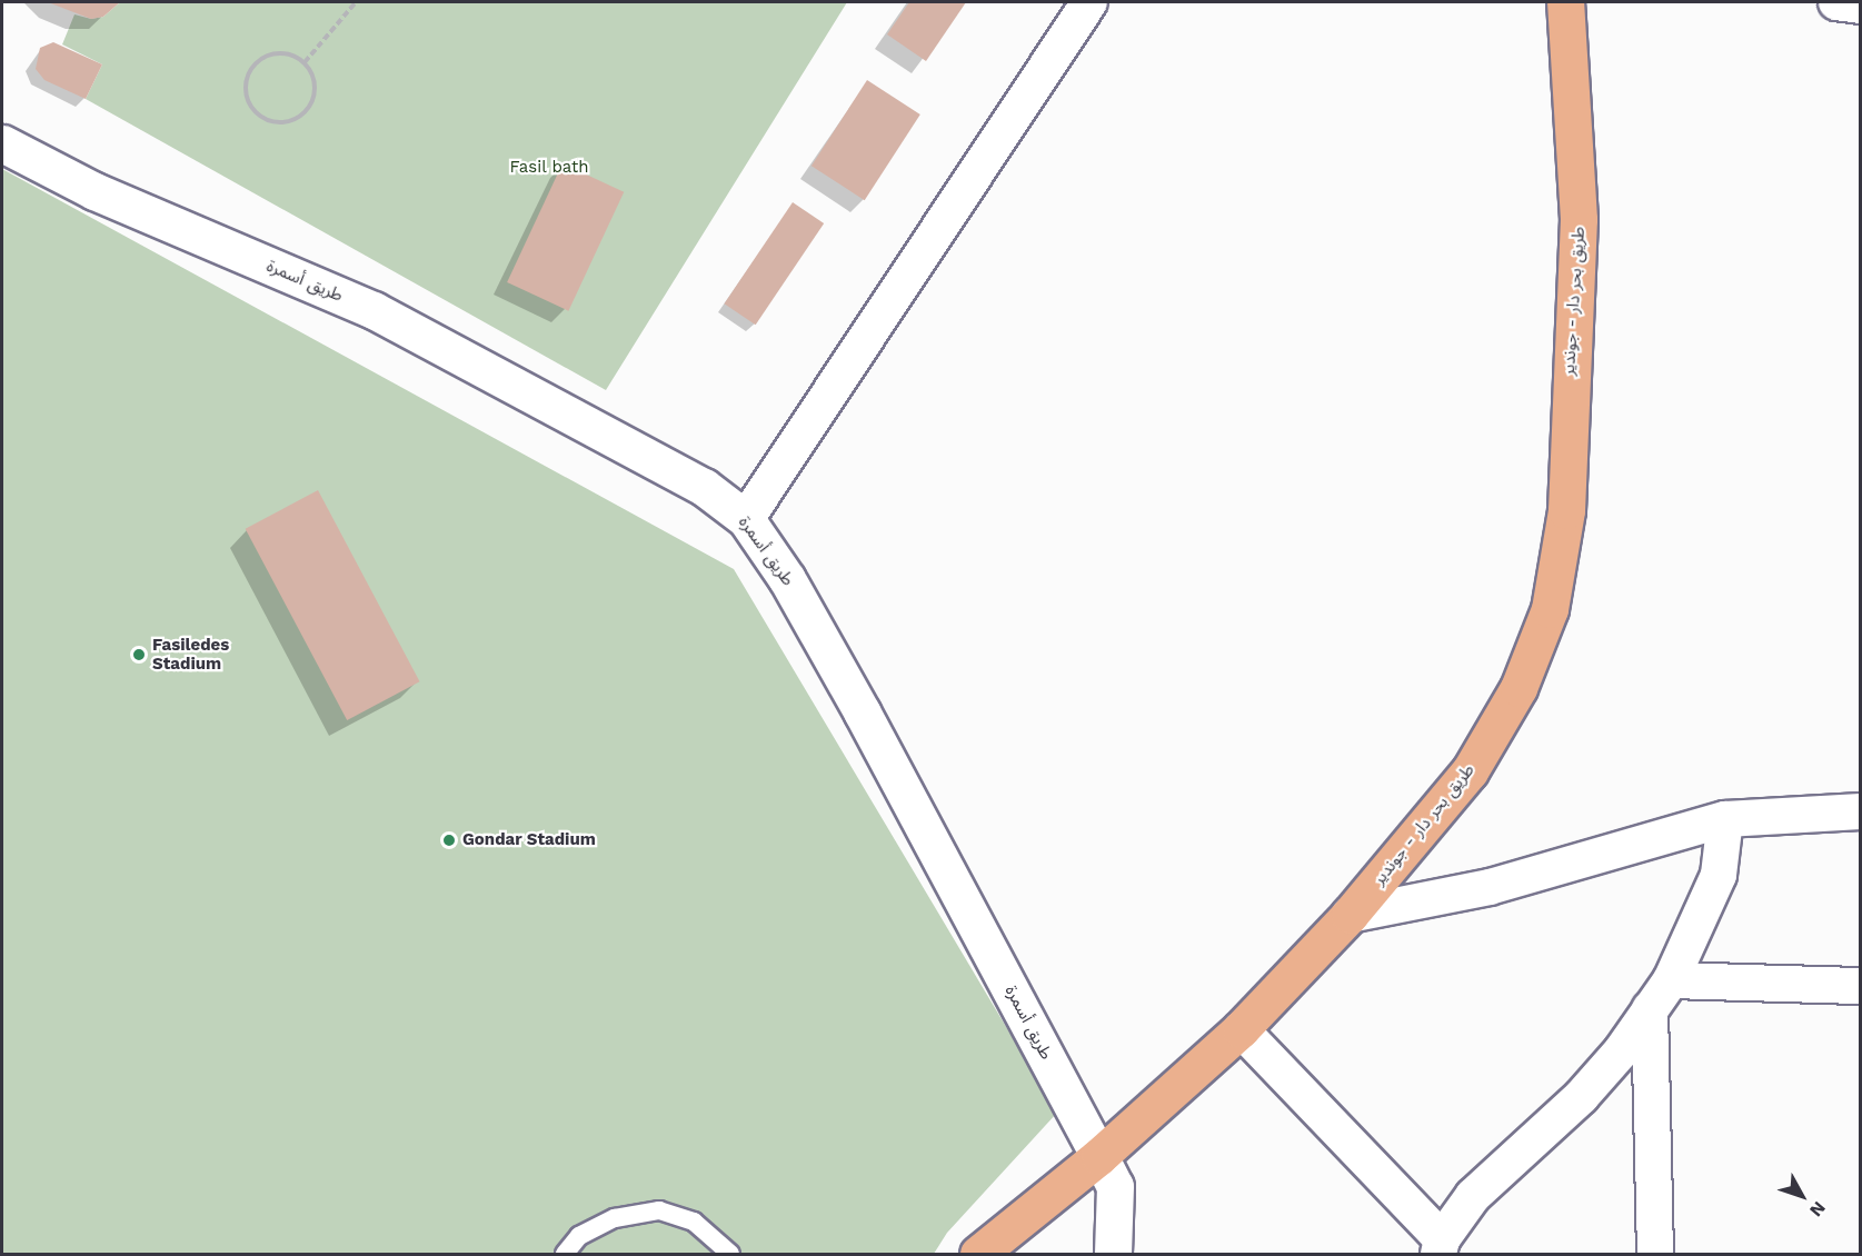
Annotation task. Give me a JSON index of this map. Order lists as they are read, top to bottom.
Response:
{
  "streets": {
    "highway": ["طريق بحر دار - جوندير"],
    "street": ["طريق أسمرة"]
  },
  "crossings": [
    ["طريق أسمرة", "طريق بحر دار - جوندير"]
  ],
  "parks": ["Fasil bath"],
  "places": ["Fasiledes Stadium", "Gondar Stadium"],
  "north": "bottom right"
}
